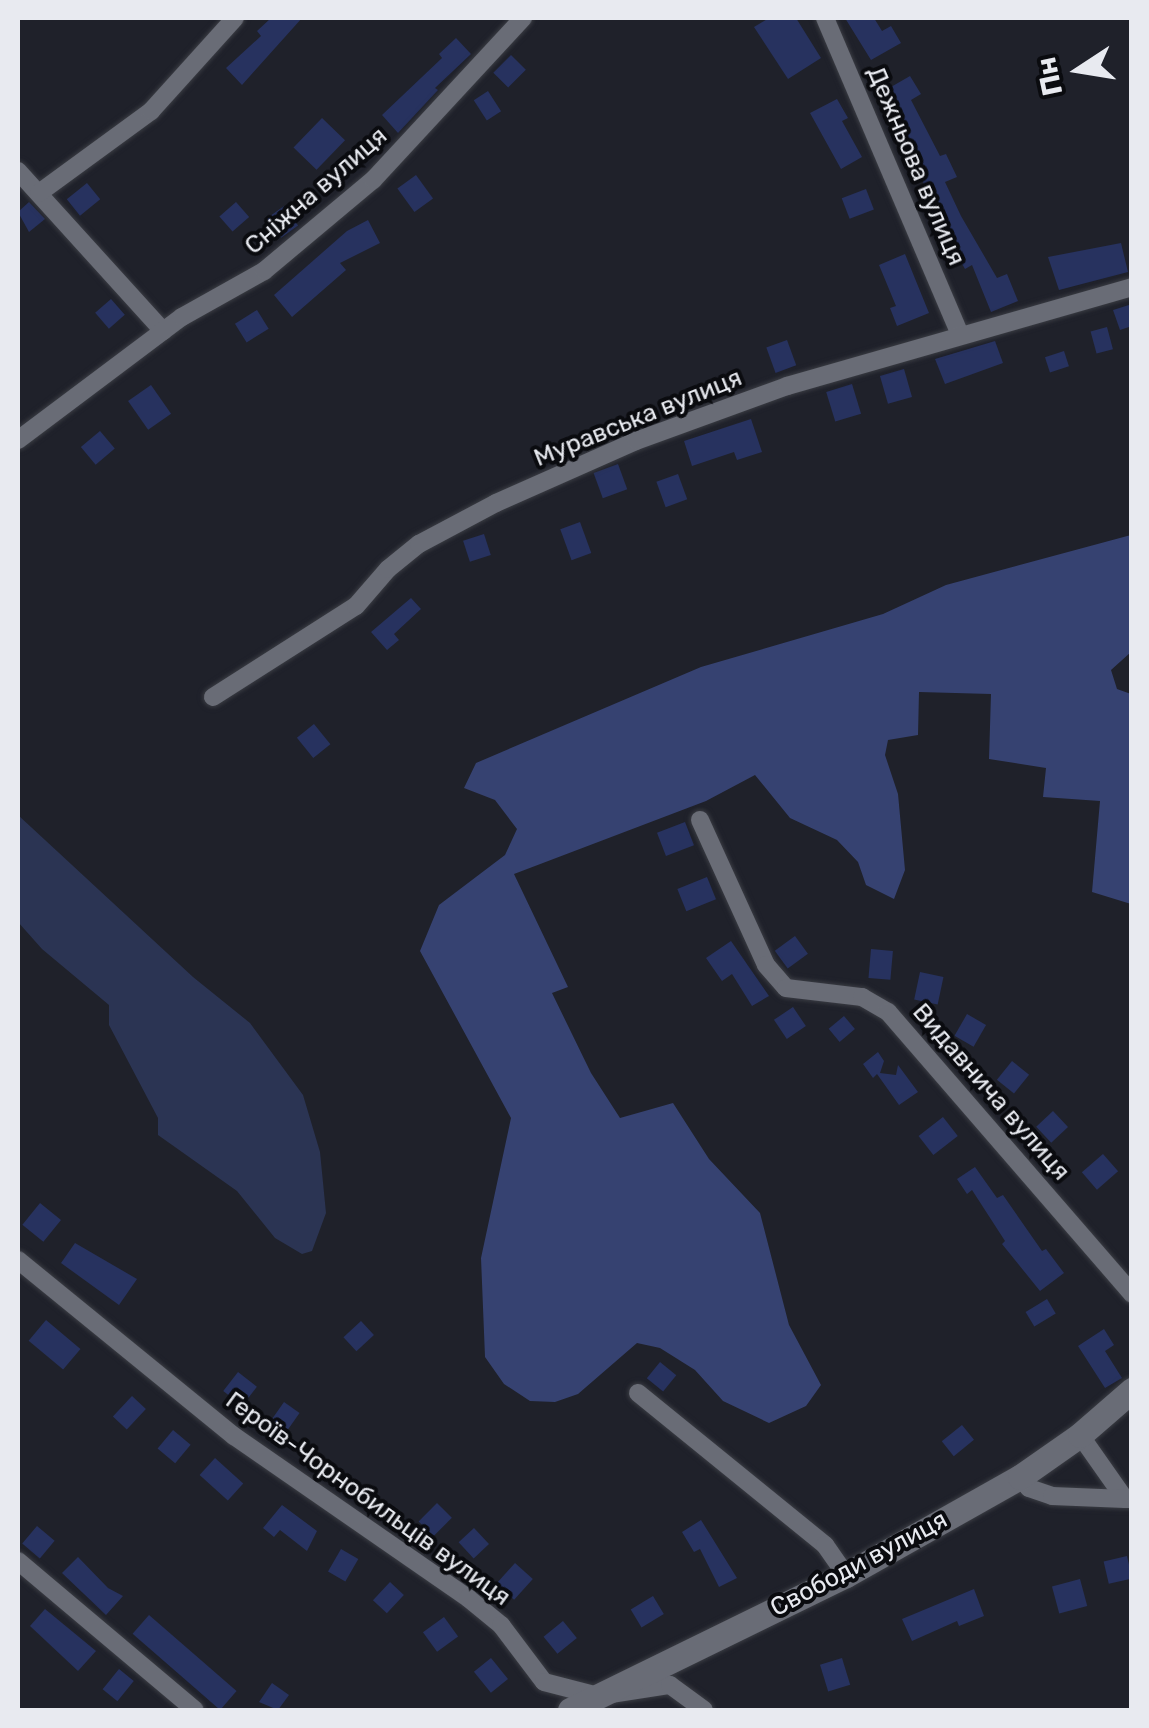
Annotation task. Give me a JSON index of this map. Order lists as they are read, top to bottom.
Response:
{
  "streets": {
    "street": [
      "Дежньова вулиця",
      "Сніжна вулиця",
      "Муравська вулиця",
      "Видавнича вулиця",
      "Героїв-Чорнобильців вулиця",
      "Свободи вулиця"
    ]
  },
  "crossings": [
    ["Дежньова вулиця", "Муравська вулиця"],
    ["Героїв-Чорнобильців вулиця", "Свободи вулиця"]
  ],
  "north": "left"
}
